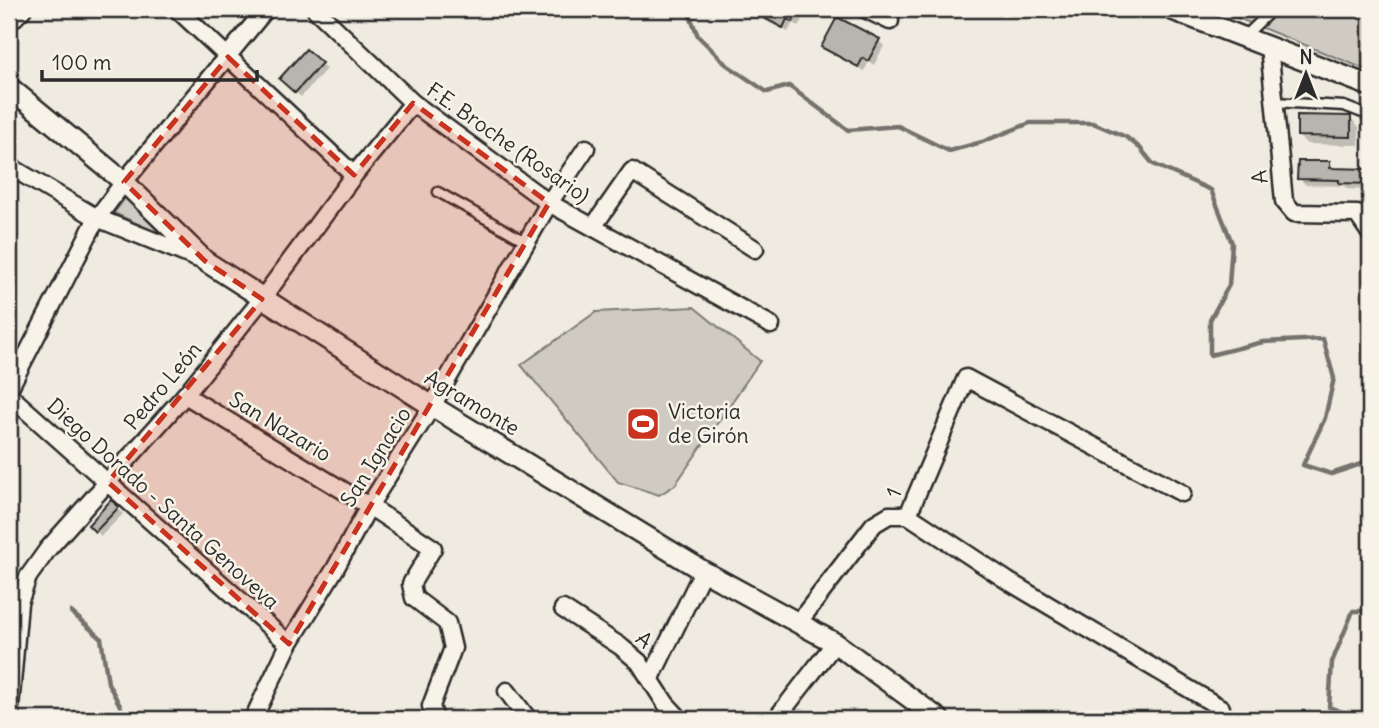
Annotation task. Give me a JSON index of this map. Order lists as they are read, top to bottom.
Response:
{
  "streets": {
    "street": [
      "F.E. Broche (Rosario)",
      "A",
      "Pedro León",
      "Agramonte",
      "San Nazario",
      "San Ignacio",
      "1",
      "Diego Dorado - Santa Genoveva"
    ]
  },
  "crossings": [
    ["F.E. Broche (Rosario)", "Pedro León"],
    ["F.E. Broche (Rosario)", "San Ignacio"],
    ["Pedro León", "Agramonte"],
    ["Pedro León", "San Nazario"],
    ["Pedro León", "Diego Dorado - Santa Genoveva"],
    ["Agramonte", "San Ignacio"],
    ["Agramonte", "1"],
    ["San Nazario", "San Ignacio"],
    ["San Ignacio", "Diego Dorado - Santa Genoveva"]
  ],
  "places": {
    "sports": ["Victoria de Girón"]
  },
  "scale_bar": "100 m",
  "north": "top"
}
